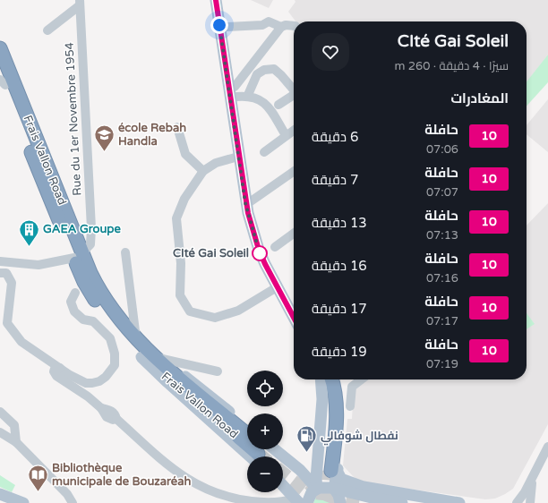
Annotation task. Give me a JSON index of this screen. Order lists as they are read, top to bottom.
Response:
{
  "streets": {
    "highway": ["Frais Vallon Road"],
    "street": ["Rue du 1er Novembre 1954"]
  },
  "crossings": [
    ["Rue du 1er Novembre 1954", "Frais Vallon Road"]
  ],
  "places": {
    "school or university": ["école Rebah Handla"],
    "building": ["GAEA Groupe"],
    "other": ["CIté Gai Soleil"],
    "fuel station": ["نفطال شوفالي"],
    "library": ["Bibliothèque municipale de Bouzaréah"]
  },
  "lines": ["bus line 10"],
  "page": {
    "heading": [
      ["CIté Gai Soleil", "سيرًا · 4 دقيقة · 260 m"],
      "المغادرات"
    ],
    "list": [
      {
        "mark": "10",
        "name": "حافلة",
        "note": "07:06",
        "value": "6 دقيقة"
      },
      {
        "mark": "10",
        "name": "حافلة",
        "note": "07:07",
        "value": "7 دقيقة"
      },
      {
        "mark": "10",
        "name": "حافلة",
        "note": "07:13",
        "value": "13 دقيقة"
      },
      {
        "mark": "10",
        "name": "حافلة",
        "note": "07:16",
        "value": "16 دقيقة"
      },
      {
        "mark": "10",
        "name": "حافلة",
        "note": "07:17",
        "value": "17 دقيقة"
      },
      {
        "mark": "10",
        "name": "حافلة",
        "note": "07:19",
        "value": "19 دقيقة"
      }
    ],
    "map_buttons": ["+", "−"]
  }
}
